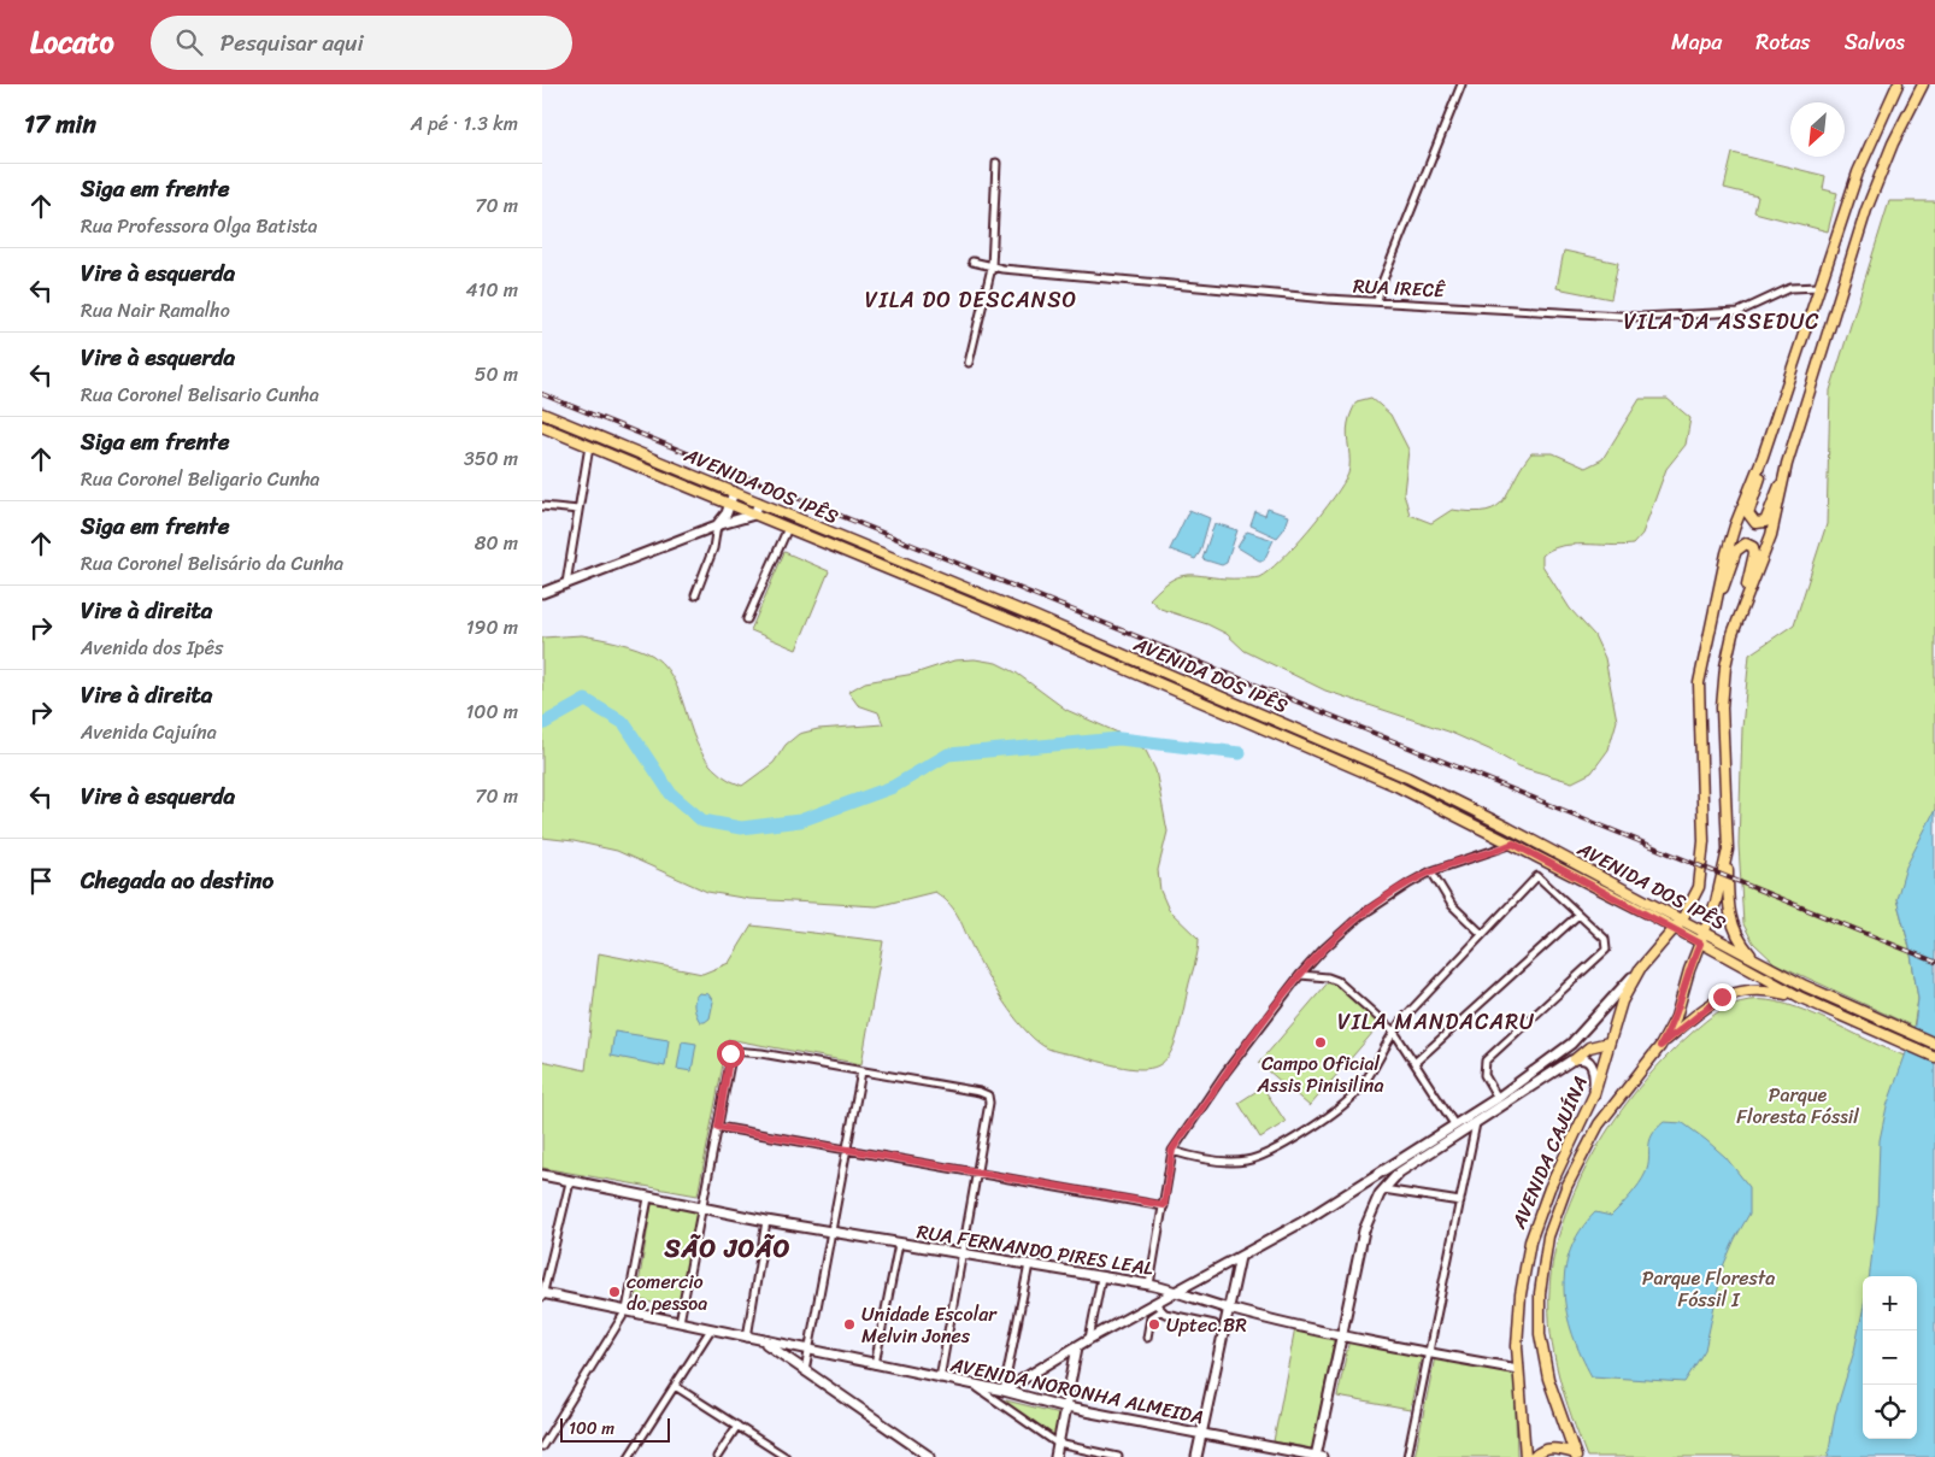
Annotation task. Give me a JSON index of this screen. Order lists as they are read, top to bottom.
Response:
{
  "streets": {
    "main road": [
      "AVENIDA DOS IPÊS",
      "AVENIDA CAJUÍNA",
      "RUA FERNANDO PIRES LEAL",
      "AVENIDA NORONHA ALMEIDA"
    ],
    "street": ["RUA IRECÊ"]
  },
  "crossings": [
    ["AVENIDA DOS IPÊS", "AVENIDA CAJUÍNA"],
    ["AVENIDA CAJUÍNA", "RUA FERNANDO PIRES LEAL"]
  ],
  "districts": [
    "VILA DO DESCANSO",
    "VILA DA ASSEDUC",
    "VILA MANDACARU",
    "SÃO JOÃO"
  ],
  "parks": ["Parque Floresta Fóssil", "Parque Floresta Fóssil I"],
  "places": [
    "Campo Oficial Assis Pinisilina",
    "comercio do pessoa",
    "Unidade Escolar Melvin Jones",
    "Uptec.BR"
  ],
  "scale_bar": "100 m",
  "north": "bottom left",
  "page": {
    "header": "Locato",
    "search": "Pesquisar aqui",
    "nav": ["Mapa", "Rotas", "Salvos"],
    "heading": ["17 min", "A pé · 1.3 km"],
    "list": [
      ["Siga em frente", "Rua Professora Olga Batista", "70 m"],
      ["Vire à esquerda", "Rua Nair Ramalho", "410 m"],
      ["Vire à esquerda", "Rua Coronel Belisario Cunha", "50 m"],
      ["Siga em frente", "Rua Coronel Beligario Cunha", "350 m"],
      ["Siga em frente", "Rua Coronel Belisário da Cunha", "80 m"],
      ["Vire à direita", "Avenida dos Ipês", "190 m"],
      ["Vire à direita", "Avenida Cajuína", "100 m"],
      ["Vire à esquerda", "70 m"],
      "Chegada ao destino"
    ],
    "map_buttons": ["+", "−"],
    "scale": "100 m"
  }
}
